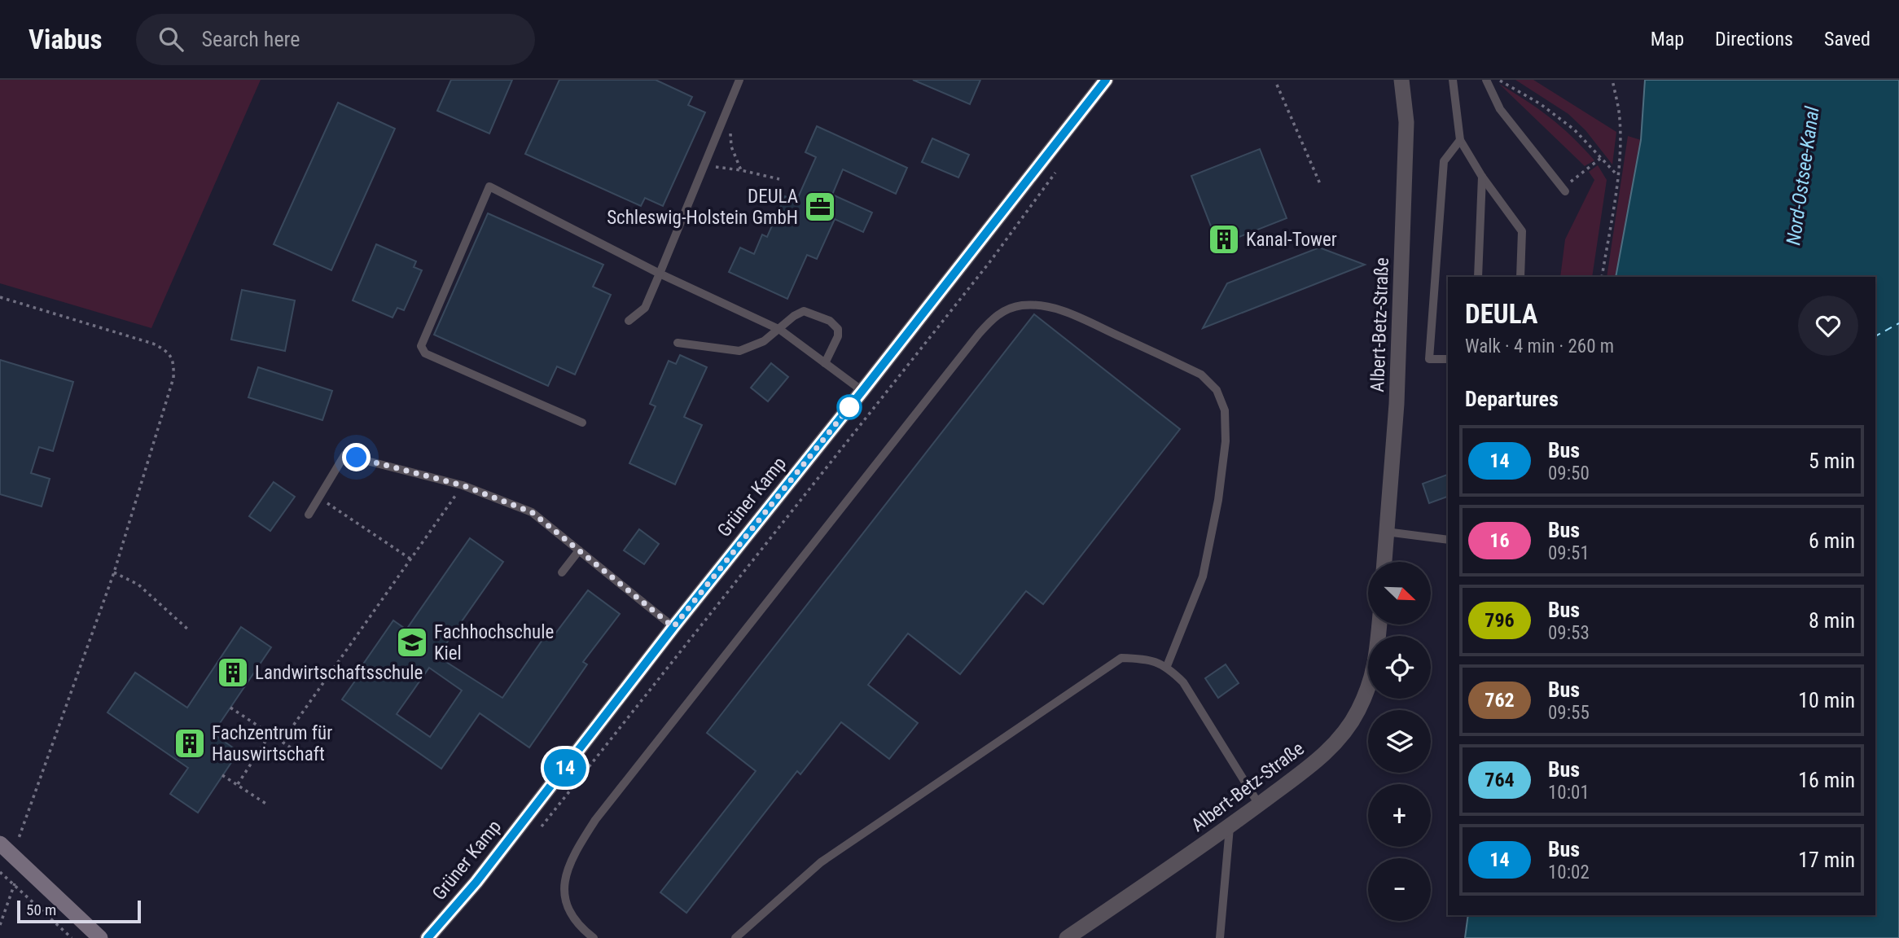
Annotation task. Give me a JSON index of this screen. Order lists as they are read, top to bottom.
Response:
{
  "streets": {
    "street": ["Albert-Betz-Straße", "Grüner Kamp"]
  },
  "water": ["Nord-Ostsee-Kanal"],
  "places": {
    "office": ["DEULA Schleswig-Holstein GmbH"],
    "building": ["Kanal-Tower", "Landwirtschaftsschule", "Fachzentrum für Hauswirtschaft"],
    "school or university": ["Fachhochschule Kiel"]
  },
  "lines": ["bus line 14"],
  "scale_bar": "50 m",
  "north": "bottom right",
  "page": {
    "header": "Viabus",
    "search": "Search here",
    "nav": ["Map", "Directions", "Saved"],
    "on_map": "14",
    "heading": [
      ["DEULA", "Walk · 4 min · 260 m"],
      "Departures"
    ],
    "list": [
      {
        "mark": "14",
        "name": "Bus",
        "note": "09:50",
        "value": "5 min"
      },
      {
        "mark": "16",
        "name": "Bus",
        "note": "09:51",
        "value": "6 min"
      },
      {
        "mark": "796",
        "name": "Bus",
        "note": "09:53",
        "value": "8 min"
      },
      {
        "mark": "762",
        "name": "Bus",
        "note": "09:55",
        "value": "10 min"
      },
      {
        "mark": "764",
        "name": "Bus",
        "note": "10:01",
        "value": "16 min"
      },
      {
        "mark": "14",
        "name": "Bus",
        "note": "10:02",
        "value": "17 min"
      }
    ],
    "map_buttons": ["+", "−"],
    "scale": "50 m"
  }
}
